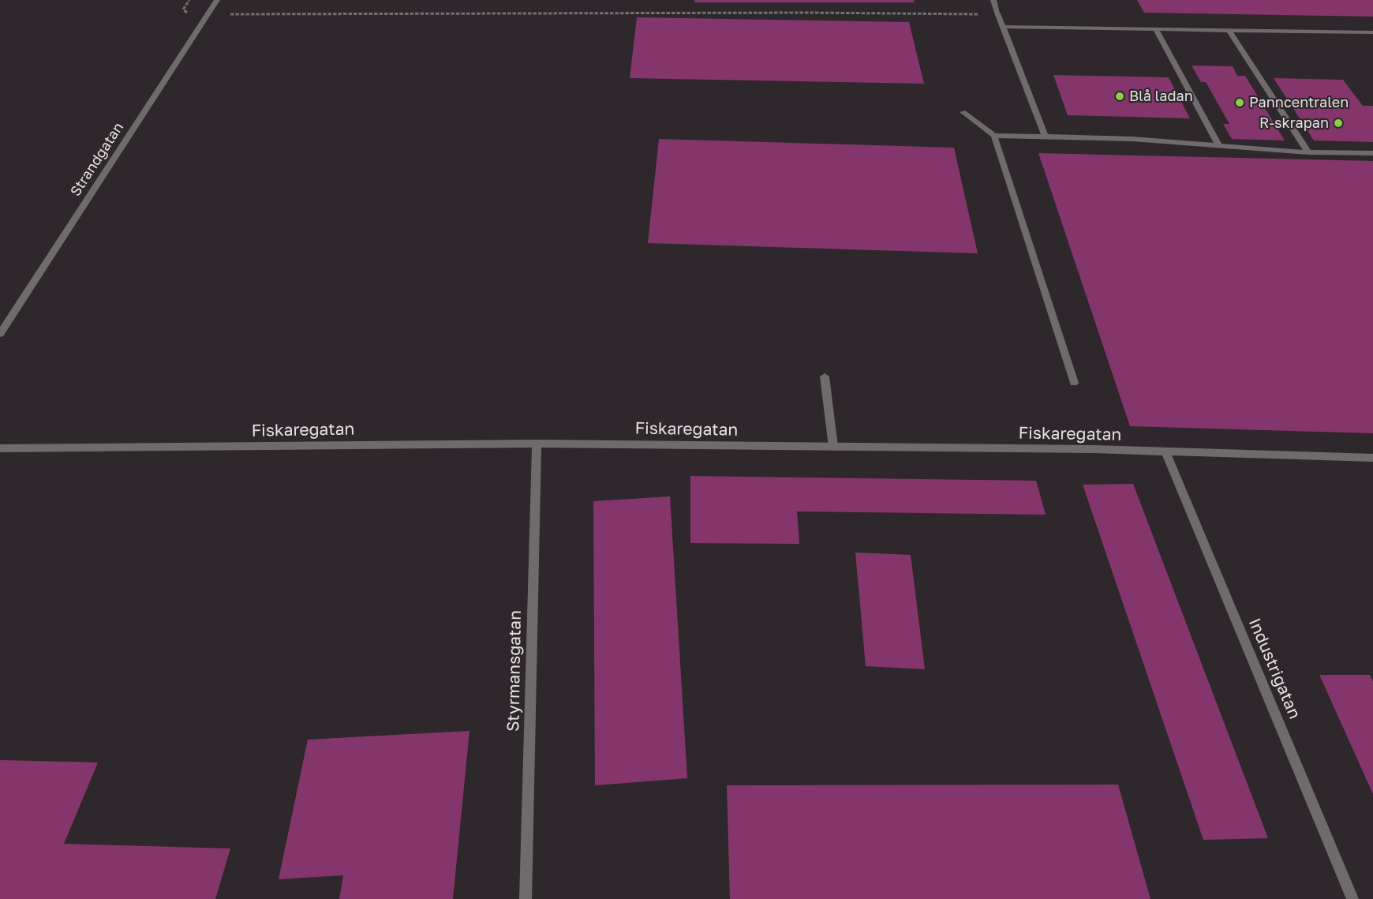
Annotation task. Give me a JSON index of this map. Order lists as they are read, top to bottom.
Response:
{
  "streets": {
    "street": [
      "Strandgatan",
      "Fiskaregatan",
      "Industrigatan",
      "Styrmansgatan"
    ]
  },
  "crossings": [
    ["Fiskaregatan", "Industrigatan"],
    ["Fiskaregatan", "Styrmansgatan"]
  ],
  "places": ["Blå ladan", "Panncentralen", "R-skrapan"]
}
